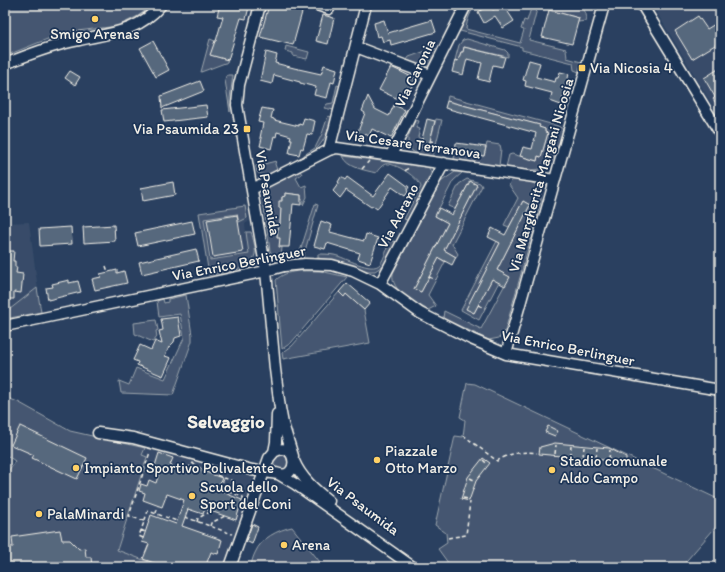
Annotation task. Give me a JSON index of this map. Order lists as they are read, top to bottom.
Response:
{
  "streets": {
    "street": [
      "Via Caronia",
      "Via Cesare Terranova",
      "Via Margherita Margani Nicosia",
      "Via Psaumida",
      "Via Adrano",
      "Via Enrico Berlinguer"
    ]
  },
  "crossings": [
    ["Via Caronia", "Via Cesare Terranova"],
    ["Via Cesare Terranova", "Via Margherita Margani Nicosia"],
    ["Via Cesare Terranova", "Via Psaumida"],
    ["Via Cesare Terranova", "Via Adrano"],
    ["Via Margherita Margani Nicosia", "Via Enrico Berlinguer"],
    ["Via Psaumida", "Via Enrico Berlinguer"],
    ["Via Adrano", "Via Enrico Berlinguer"]
  ],
  "districts": ["Selvaggio"],
  "places": {
    "other": [
      "Smigo Arenas",
      "Piazzale Otto Marzo",
      "Impianto Sportivo Polivalente",
      "Stadio comunale Aldo Campo",
      "Scuola dello Sport del Coni",
      "PalaMinardi",
      "Arena"
    ],
    "transit": ["Via Nicosia 4", "Via Psaumida 23"]
  }
}
